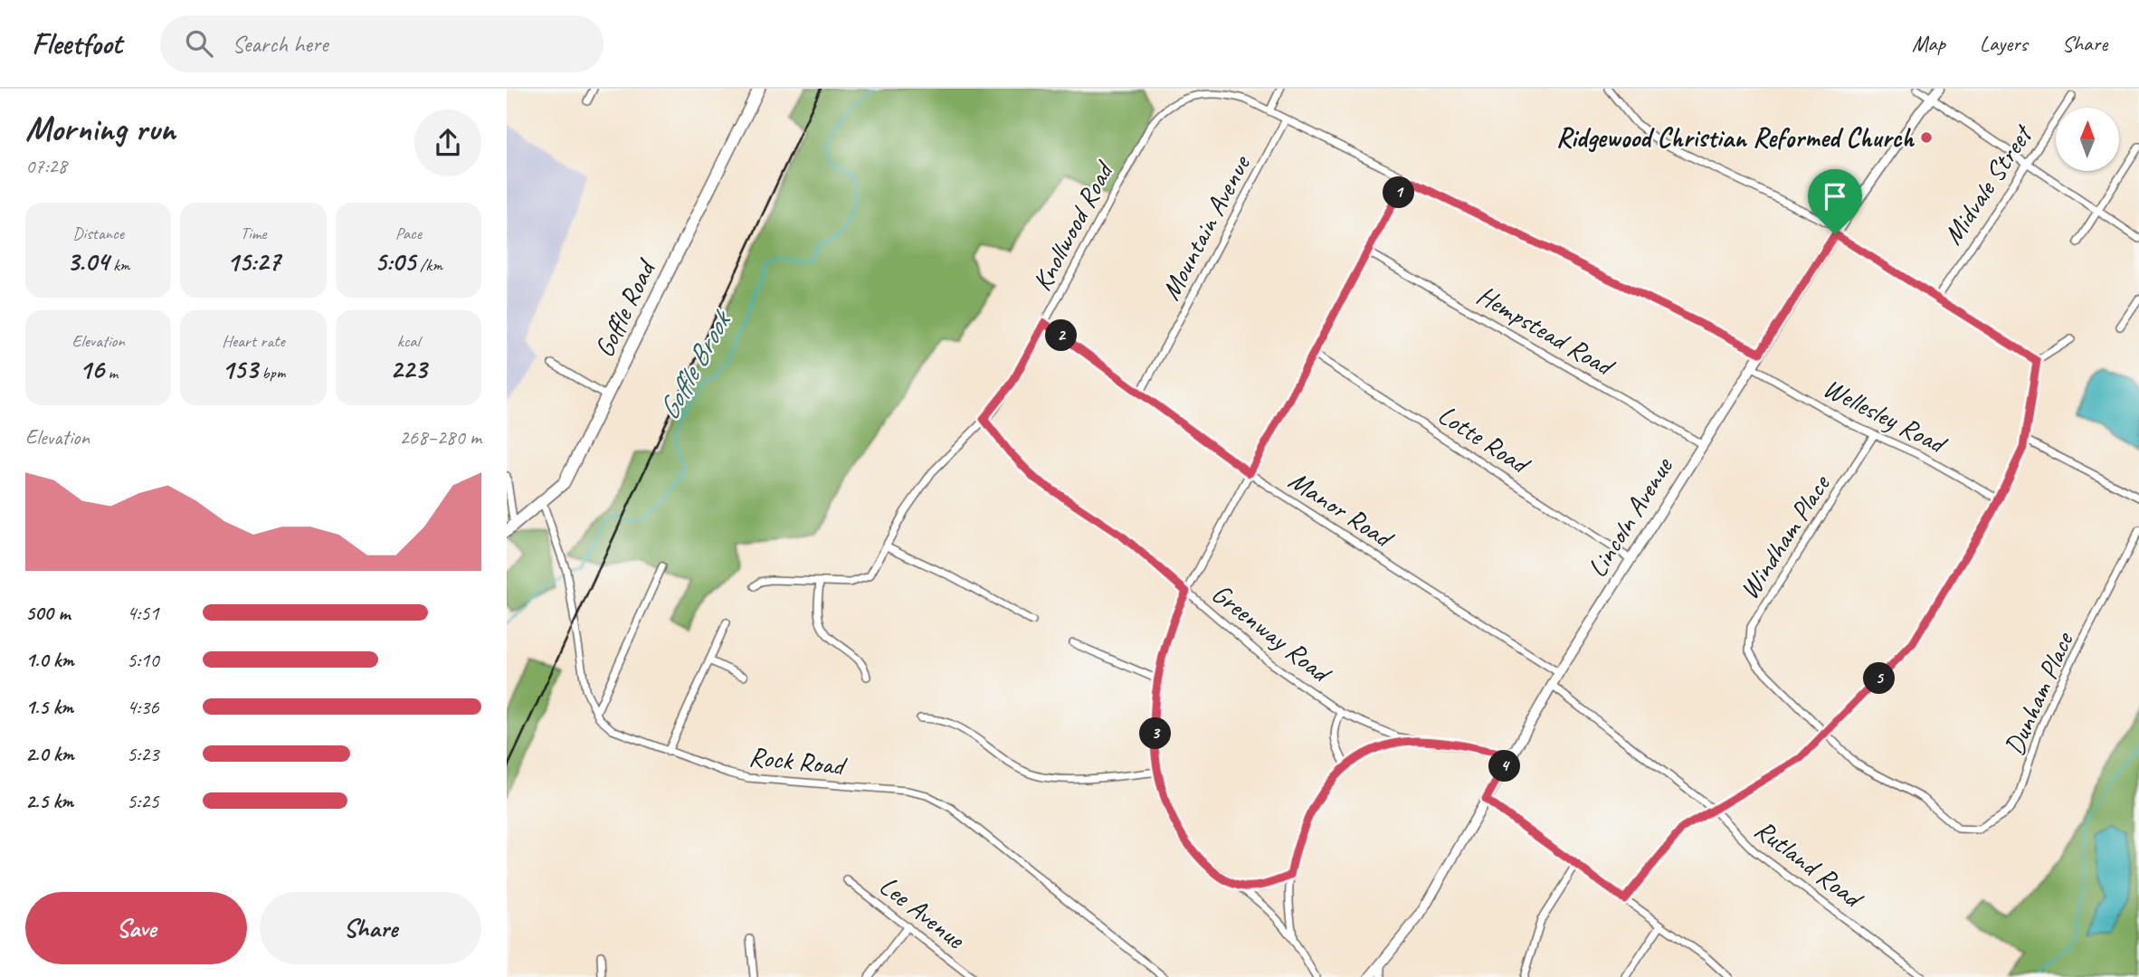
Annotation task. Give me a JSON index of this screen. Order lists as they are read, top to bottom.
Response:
{
  "streets": {
    "main road": ["Goffle Road", "Lincoln Avenue"],
    "street": [
      "Midvale Street",
      "Knollwood Road",
      "Mountain Avenue",
      "Hempstead Road",
      "Wellesley Road",
      "Lotte Road",
      "Manor Road",
      "Windham Place",
      "Greenway Road",
      "Dunham Place",
      "Rock Road",
      "Rutland Road",
      "Lee Avenue"
    ]
  },
  "crossings": [
    ["Knollwood Road", "Manor Road"],
    ["Knollwood Road", "Greenway Road"],
    ["Mountain Avenue", "Manor Road"],
    ["Goffle Road", "Rock Road"],
    ["Hempstead Road", "Lincoln Avenue"],
    ["Wellesley Road", "Lincoln Avenue"],
    ["Wellesley Road", "Windham Place"],
    ["Lotte Road", "Lincoln Avenue"],
    ["Manor Road", "Lincoln Avenue"],
    ["Lincoln Avenue", "Greenway Road"],
    ["Lincoln Avenue", "Rutland Road"],
    ["Windham Place", "Dunham Place"]
  ],
  "water": ["Goffle Brook"],
  "places": ["Ridgewood Christian Reformed Church"],
  "north": "top",
  "page": {
    "header": "Fleetfoot",
    "search": "Search here",
    "nav": ["Map", "Layers", "Share"],
    "heading": ["Morning run", "07:28"],
    "pins": [
      "1",
      "2",
      "5",
      "3",
      "4"
    ],
    "stats": [
      ["Distance", "3.04 km"],
      ["Time", "15:27"],
      ["Pace", "5:05 /km"],
      ["Elevation", "16 m"],
      ["Heart rate", "153 bpm"],
      ["kcal", "223"]
    ],
    "chart": ["Elevation", "268–280 m"],
    "list": [
      {
        "name": "500 m",
        "note": "4:51"
      },
      {
        "name": "1.0 km",
        "note": "5:10"
      },
      {
        "name": "1.5 km",
        "note": "4:36"
      },
      {
        "name": "2.0 km",
        "note": "5:23"
      },
      {
        "name": "2.5 km",
        "note": "5:25"
      }
    ],
    "buttons": ["Save", "Share"]
  }
}
